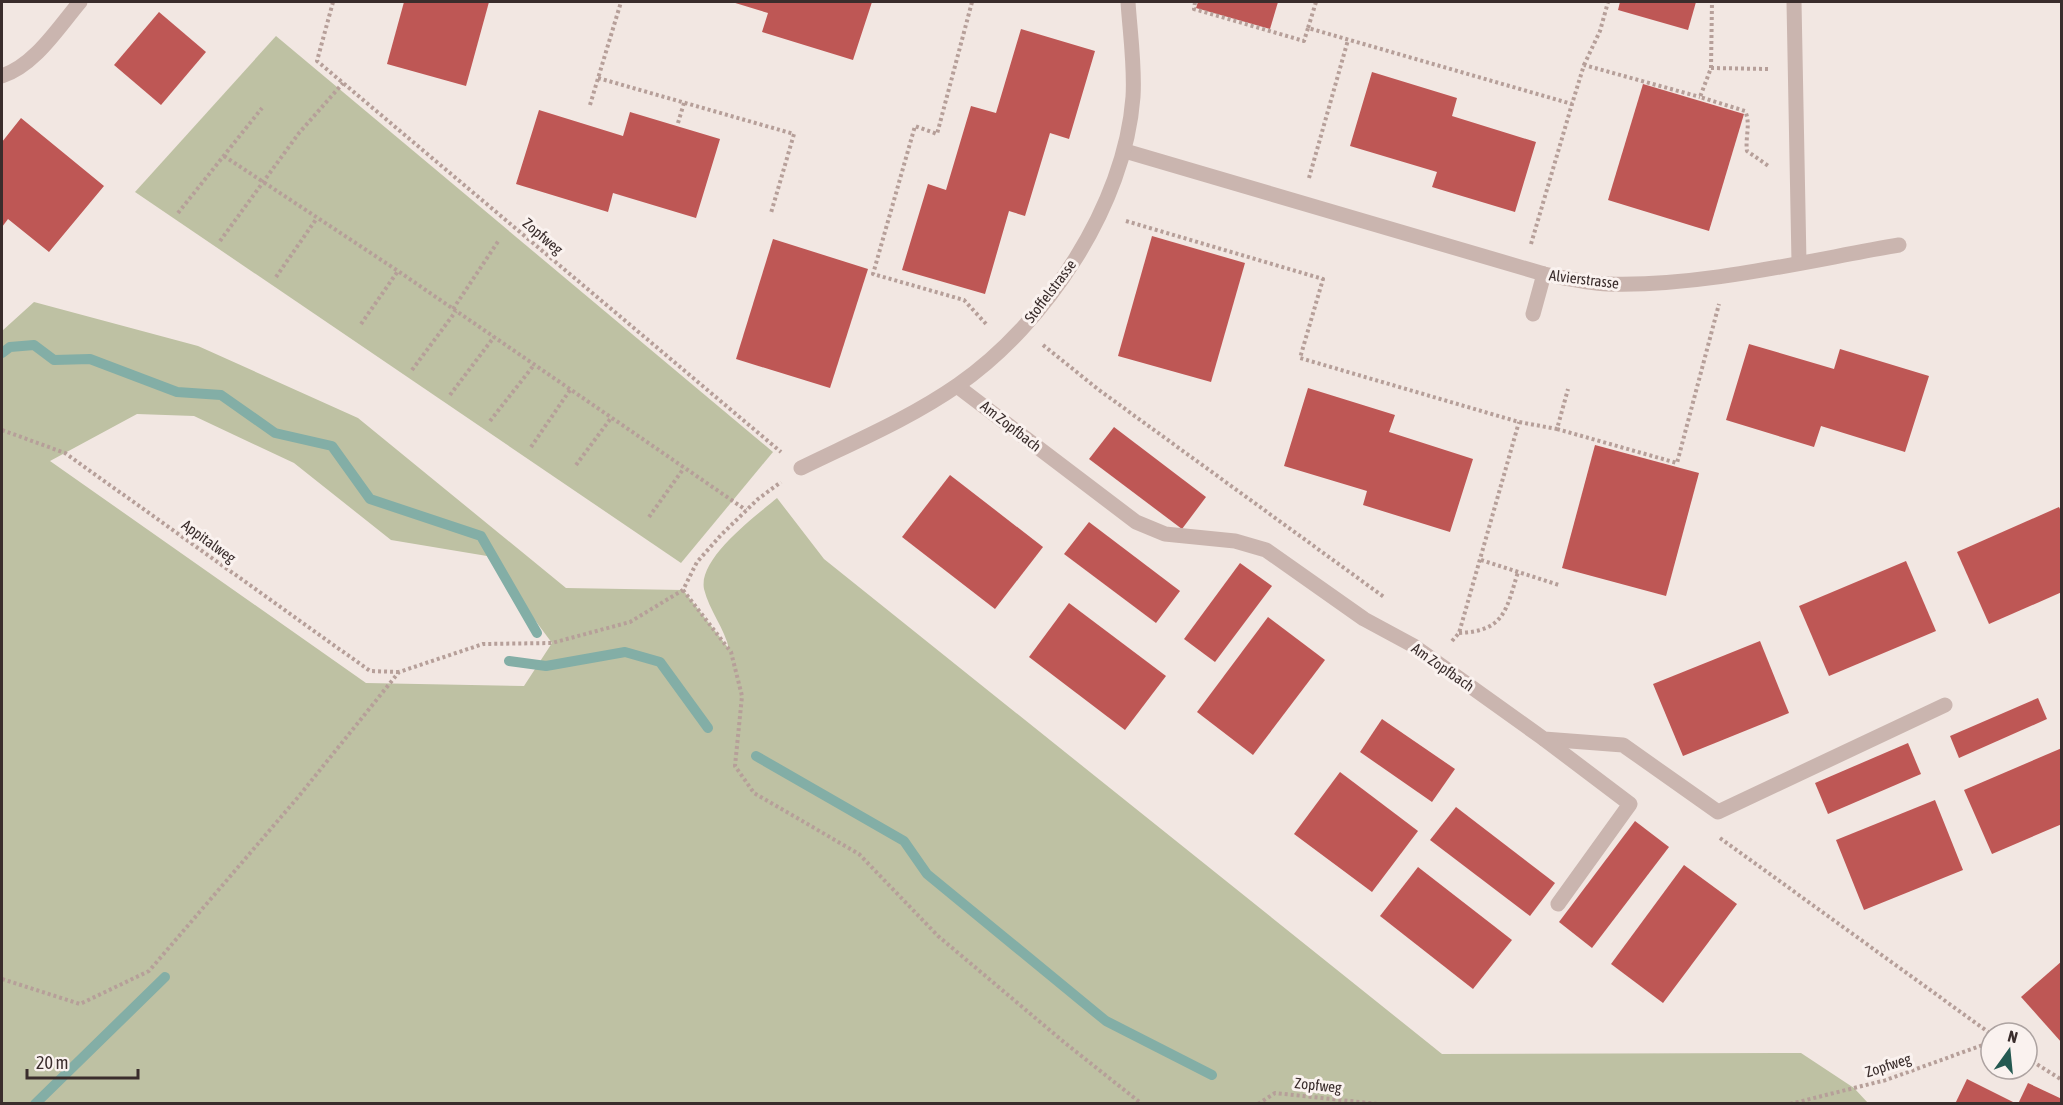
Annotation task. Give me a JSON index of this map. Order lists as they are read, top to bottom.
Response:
{
  "streets": {
    "street": ["Alvierstrasse", "Stoffelstrasse", "Am Zopfbach"],
    "path": ["Zopfweg", "Appitalweg"]
  },
  "crossings": [
    ["Zopfweg", "Stoffelstrasse"],
    ["Alvierstrasse", "Stoffelstrasse"],
    ["Stoffelstrasse", "Am Zopfbach"]
  ],
  "scale_bar": "20 m",
  "north": "top"
}
